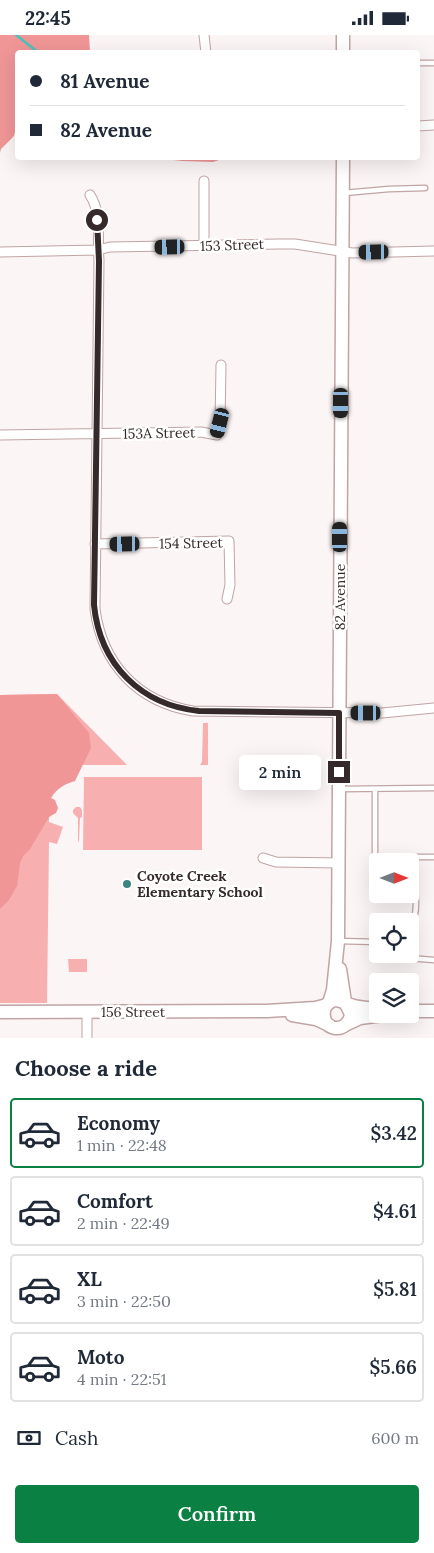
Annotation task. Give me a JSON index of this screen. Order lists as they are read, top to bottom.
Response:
{
  "streets": {
    "street": [
      "153 Street",
      "153A Street",
      "154 Street",
      "82 Avenue",
      "156 Street"
    ]
  },
  "crossings": [
    ["153 Street", "82 Avenue"],
    ["82 Avenue", "156 Street"]
  ],
  "places": ["Coyote Creek Elementary School"],
  "north": "right",
  "page": {
    "status": "22:45",
    "banner": ["81 Avenue", "82 Avenue"],
    "bubble": "2 min",
    "heading": "Choose a ride",
    "list": [
      {
        "name": "Economy",
        "note": "1 min · 22:48",
        "value": "$3.42"
      },
      {
        "name": "Comfort",
        "note": "2 min · 22:49",
        "value": "$4.61"
      },
      {
        "name": "XL",
        "note": "3 min · 22:50",
        "value": "$5.81"
      },
      {
        "name": "Moto",
        "note": "4 min · 22:51",
        "value": "$5.66"
      }
    ],
    "pay": ["Cash", "600 m"],
    "buttons": "Confirm"
  }
}
